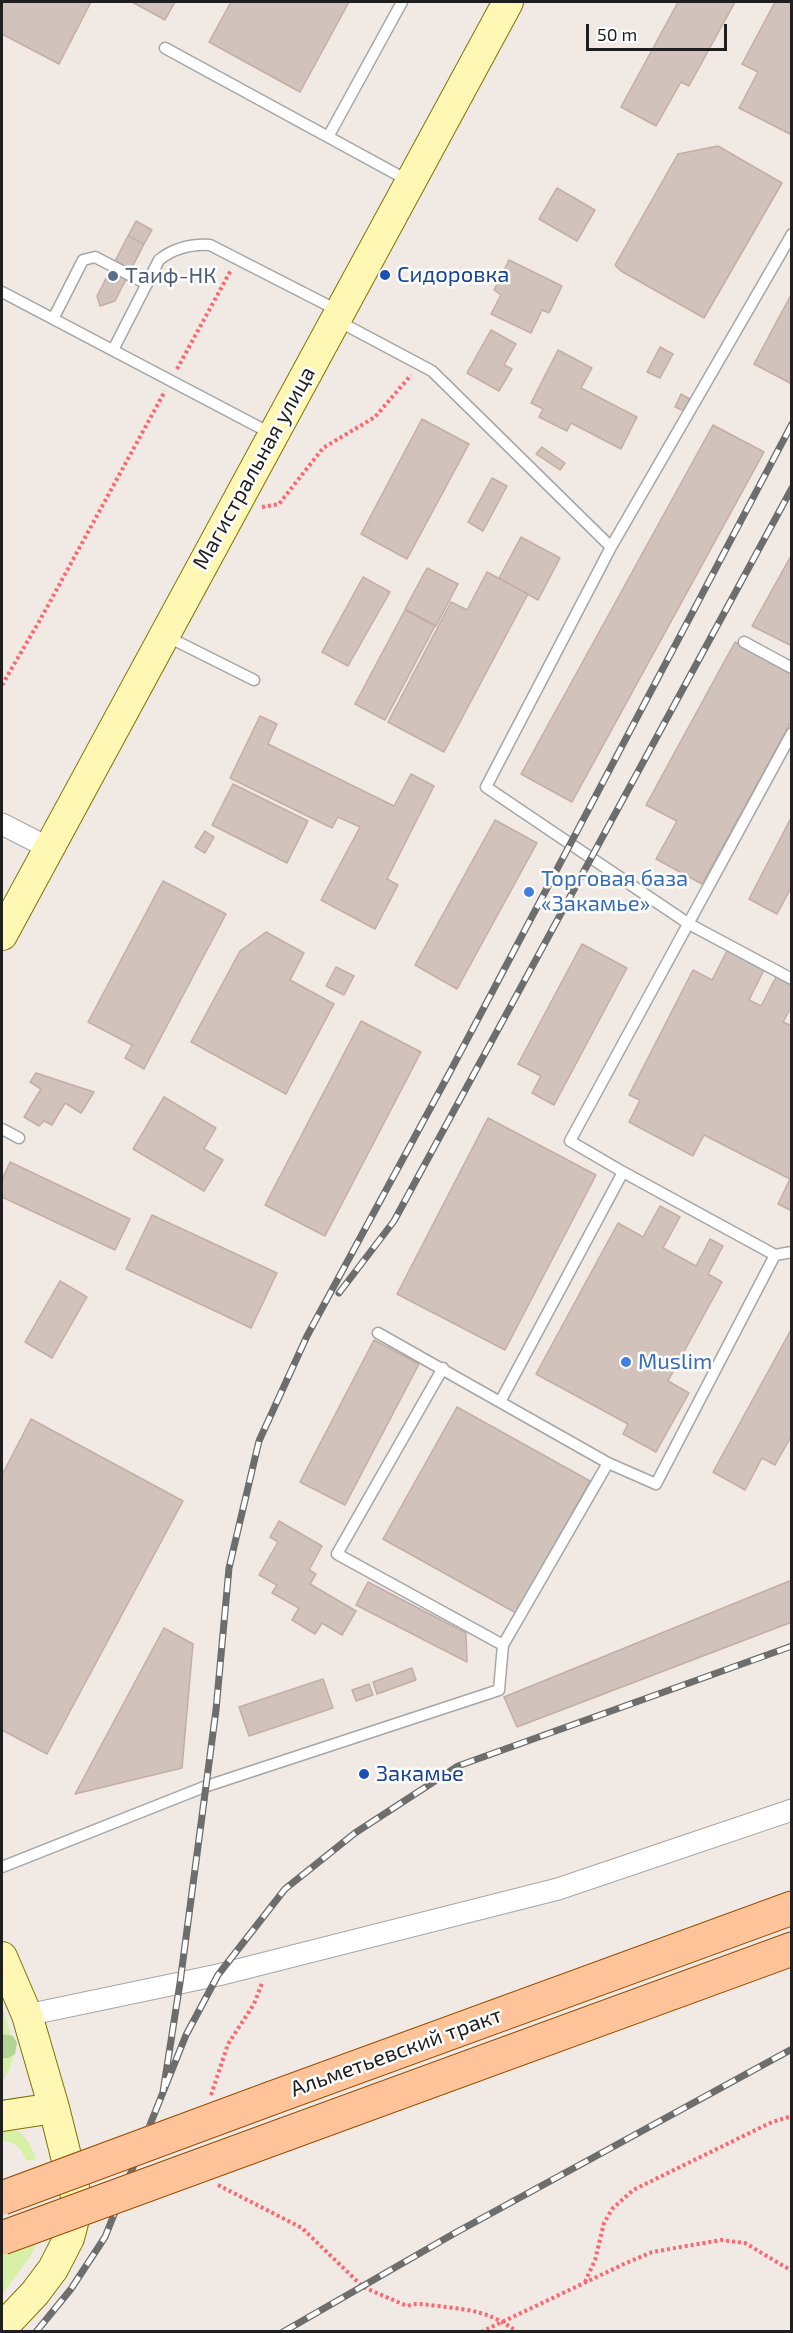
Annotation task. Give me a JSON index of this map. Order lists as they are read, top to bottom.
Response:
{
  "streets": {
    "main road": ["Магистральная улица", "Альметьевский тракт"]
  },
  "places": [
    "Сидоровка",
    "Таиф-НК",
    "Торговая база «Закамье»",
    "Muslim",
    "Закамье"
  ],
  "scale_bar": "50 m"
}
